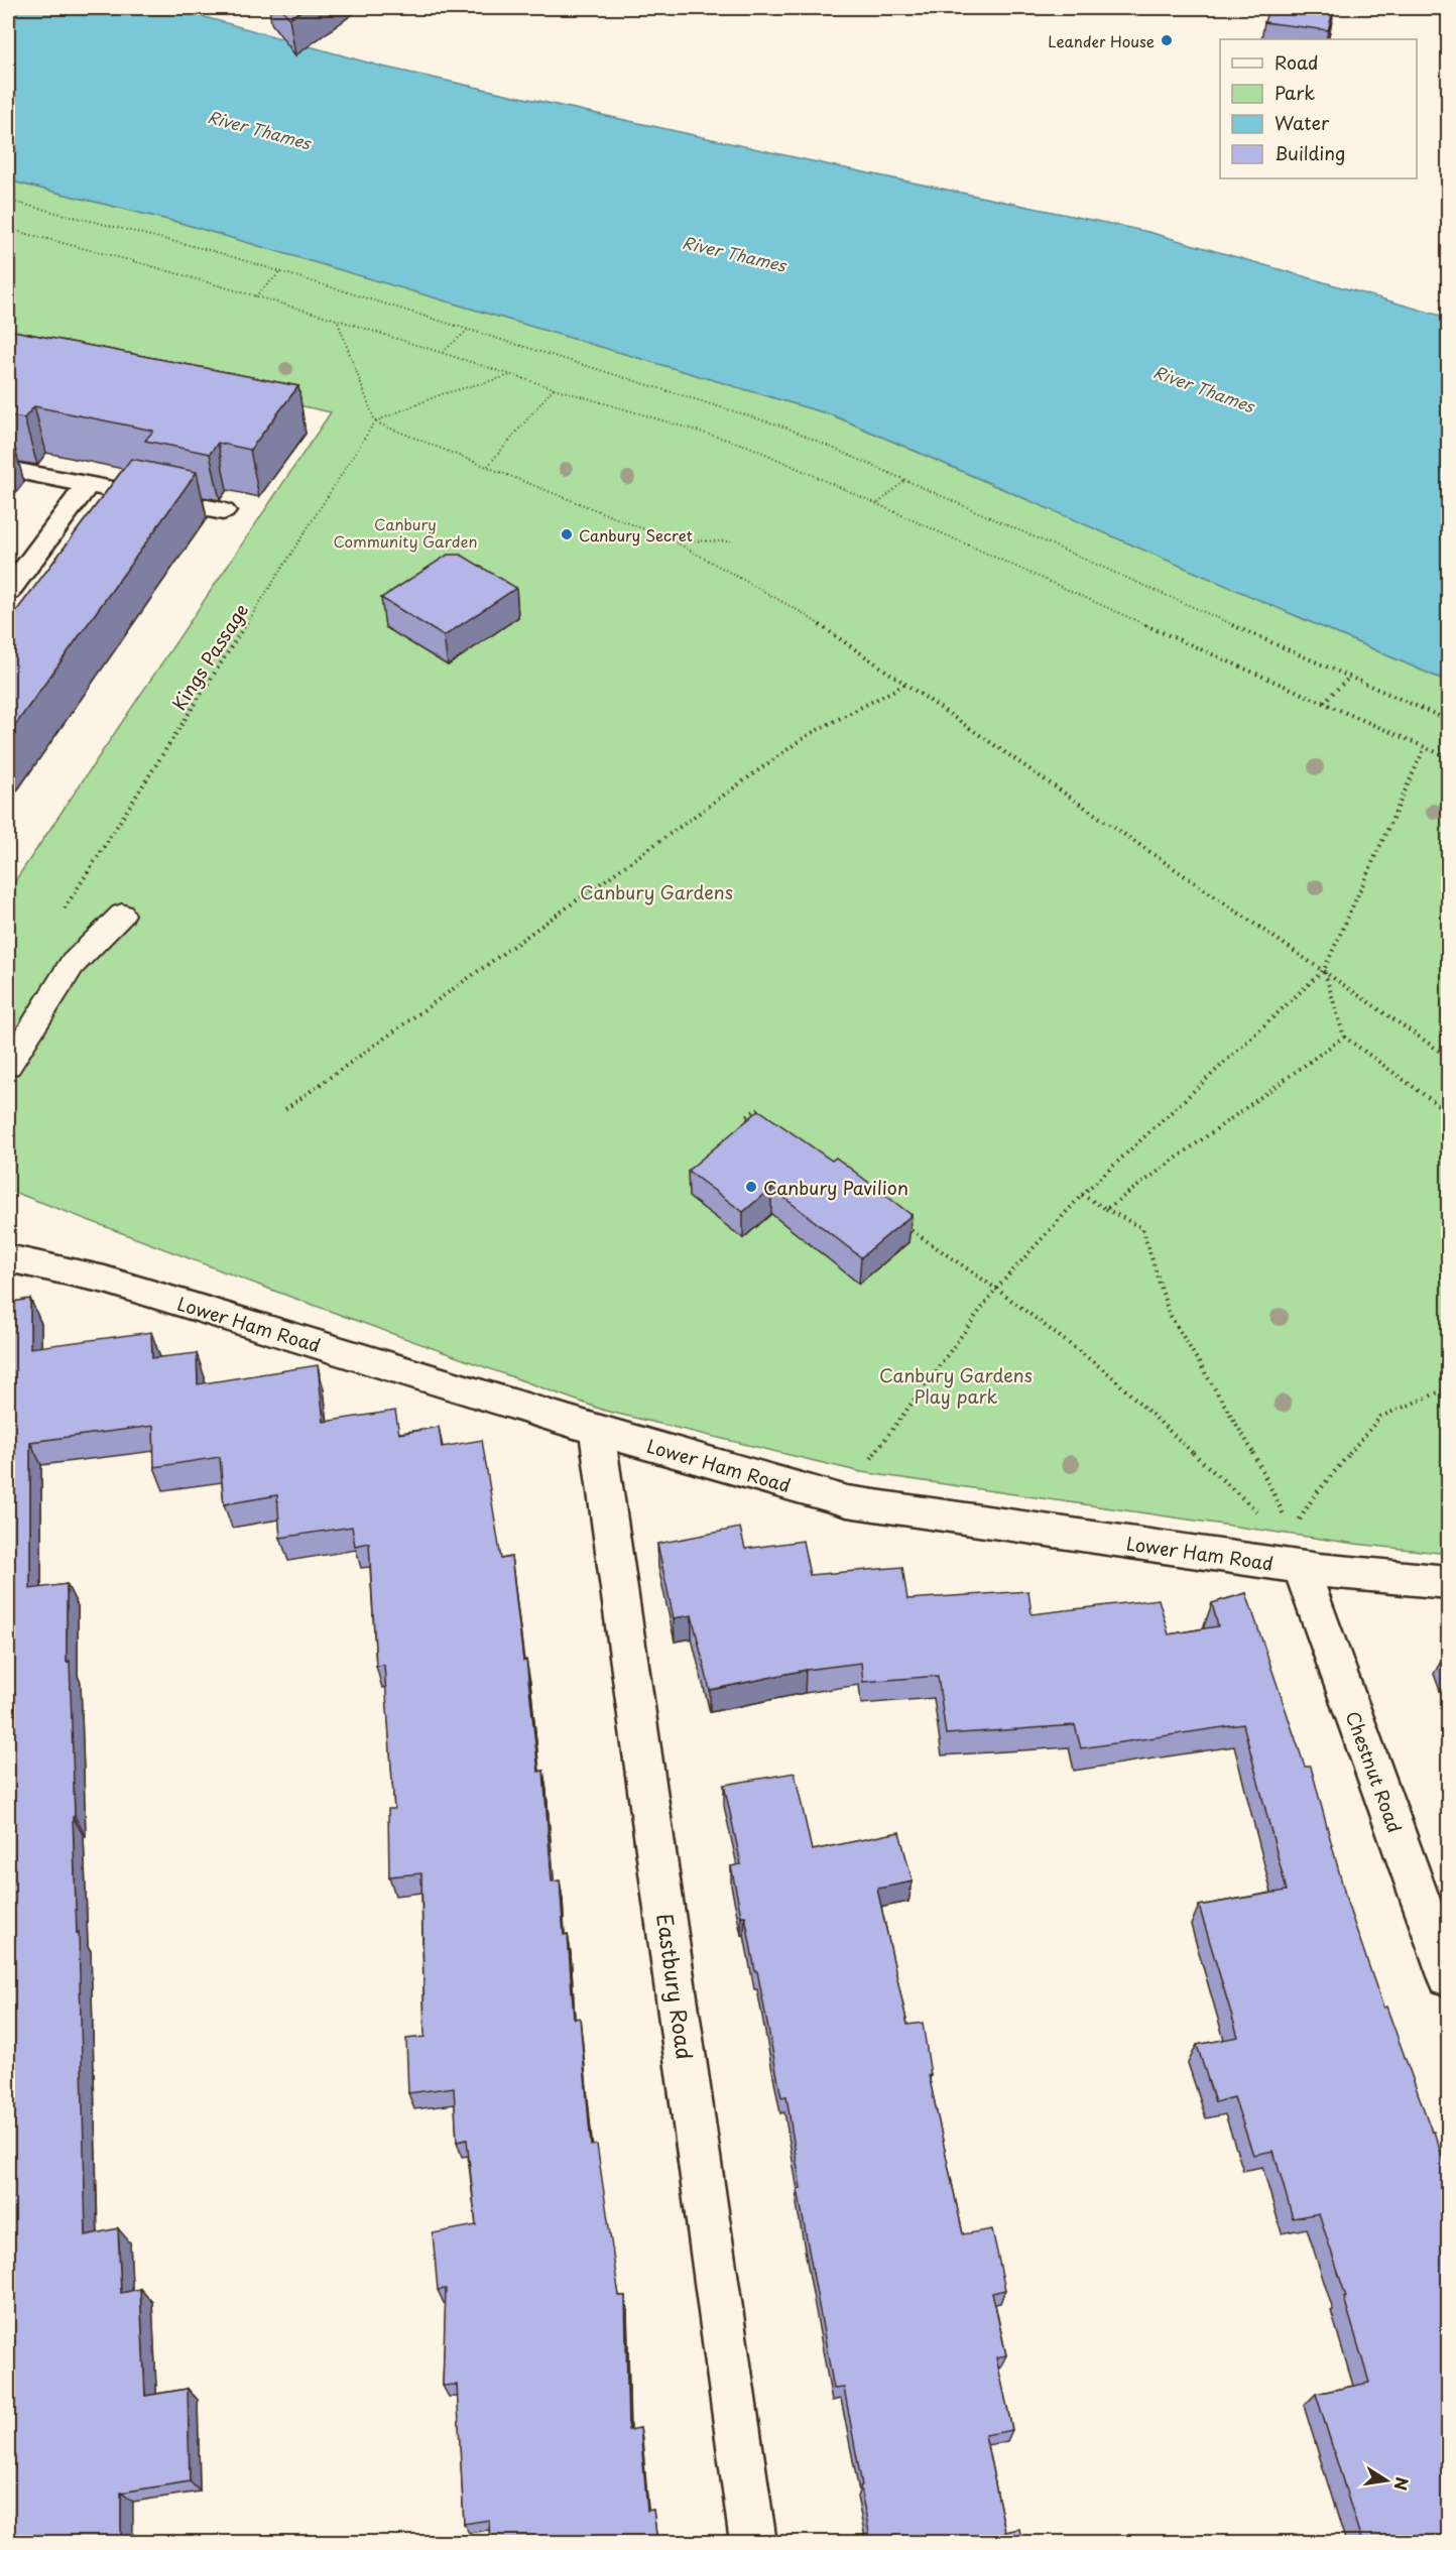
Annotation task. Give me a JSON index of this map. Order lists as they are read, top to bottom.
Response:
{
  "streets": {
    "street": ["Lower Ham Road", "Chestnut Road", "Eastbury Road"],
    "path": ["Kings Passage"]
  },
  "crossings": [
    ["Lower Ham Road", "Chestnut Road"],
    ["Lower Ham Road", "Eastbury Road"]
  ],
  "water": ["River Thames"],
  "parks": ["Canbury Community Garden", "Canbury Gardens", "Canbury Gardens Play park"],
  "places": ["Leander House", "Canbury Secret", "Canbury Pavilion"],
  "legend": [
    "Road",
    "Park",
    "Water",
    "Building"
  ],
  "north": "right"
}
